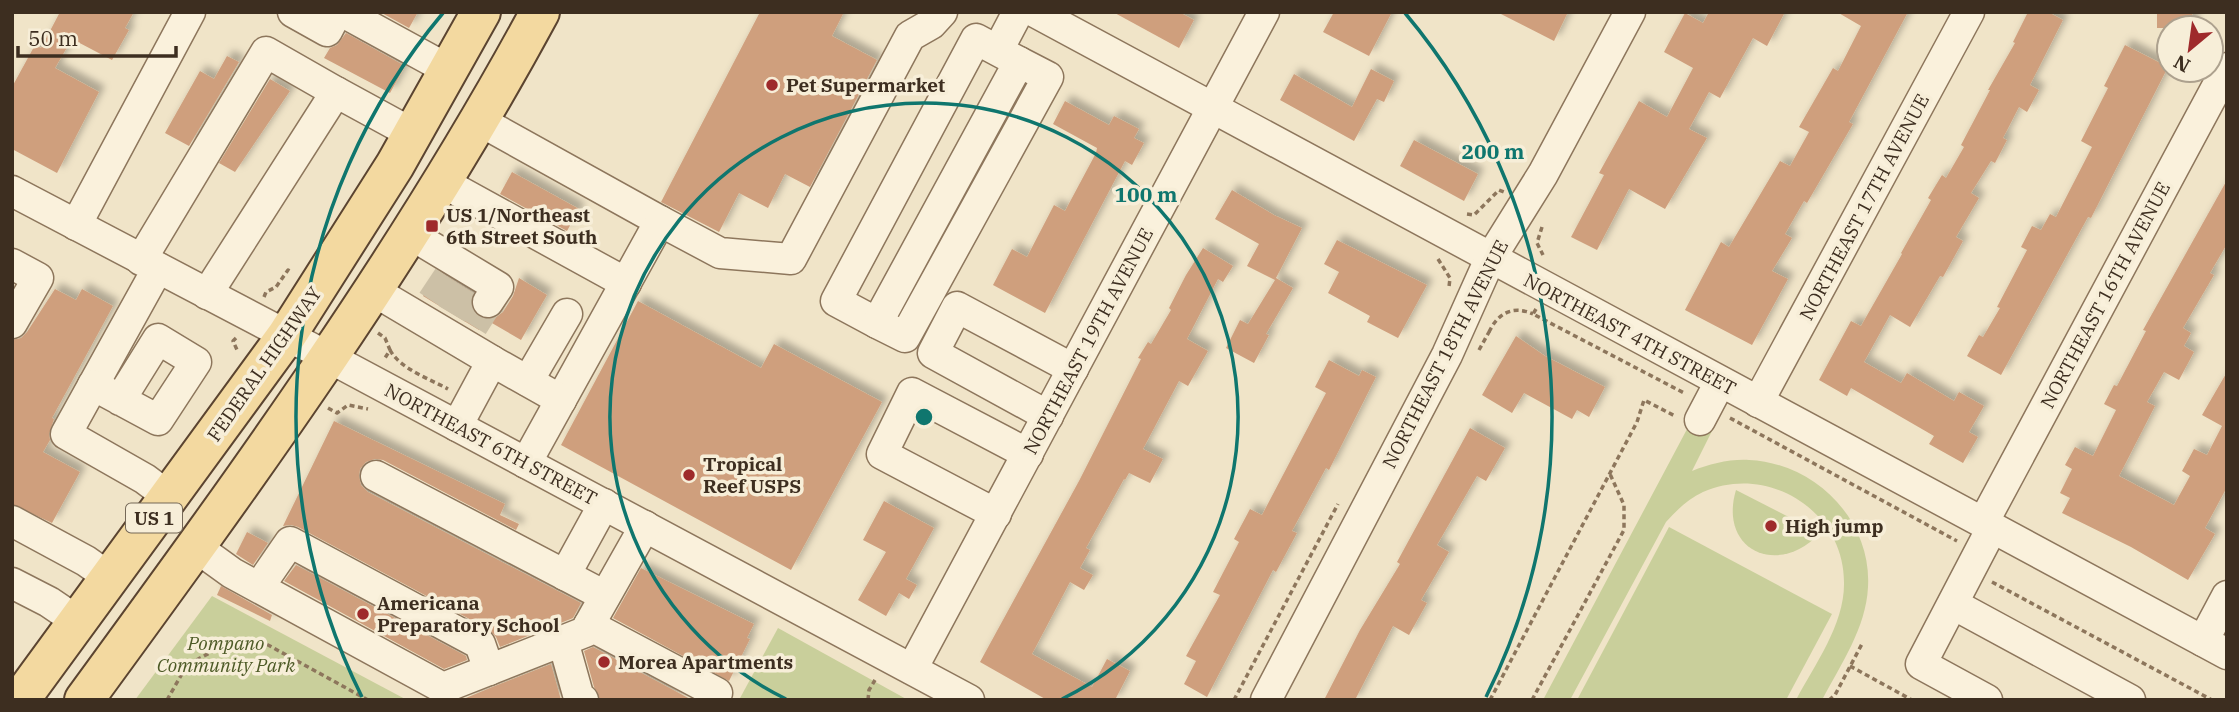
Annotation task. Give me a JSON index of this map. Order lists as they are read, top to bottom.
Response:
{
  "streets": {
    "main road": ["FEDERAL HIGHWAY", "US 1"],
    "street": [
      "NORTHEAST 17TH AVENUE",
      "NORTHEAST 16TH AVENUE",
      "NORTHEAST 4TH STREET",
      "NORTHEAST 19TH AVENUE",
      "NORTHEAST 18TH AVENUE",
      "NORTHEAST 6TH STREET"
    ]
  },
  "crossings": [
    ["NORTHEAST 17TH AVENUE", "NORTHEAST 4TH STREET"],
    ["NORTHEAST 16TH AVENUE", "NORTHEAST 4TH STREET"],
    ["NORTHEAST 4TH STREET", "NORTHEAST 19TH AVENUE"],
    ["NORTHEAST 4TH STREET", "NORTHEAST 18TH AVENUE"],
    ["NORTHEAST 19TH AVENUE", "NORTHEAST 6TH STREET"],
    ["FEDERAL HIGHWAY", "NORTHEAST 6TH STREET"],
    ["NORTHEAST 6TH STREET", "US 1"]
  ],
  "parks": ["Pompano Community Park"],
  "places": {
    "other": [
      "Pet Supermarket",
      "Tropical Reef USPS",
      "High jump",
      "Americana Preparatory School",
      "Morea Apartments"
    ],
    "transit": ["US 1/Northeast 6th Street South"]
  },
  "scale_bar": "50 m",
  "north": "bottom left",
  "rings": ["200 m", "100 m"]
}
